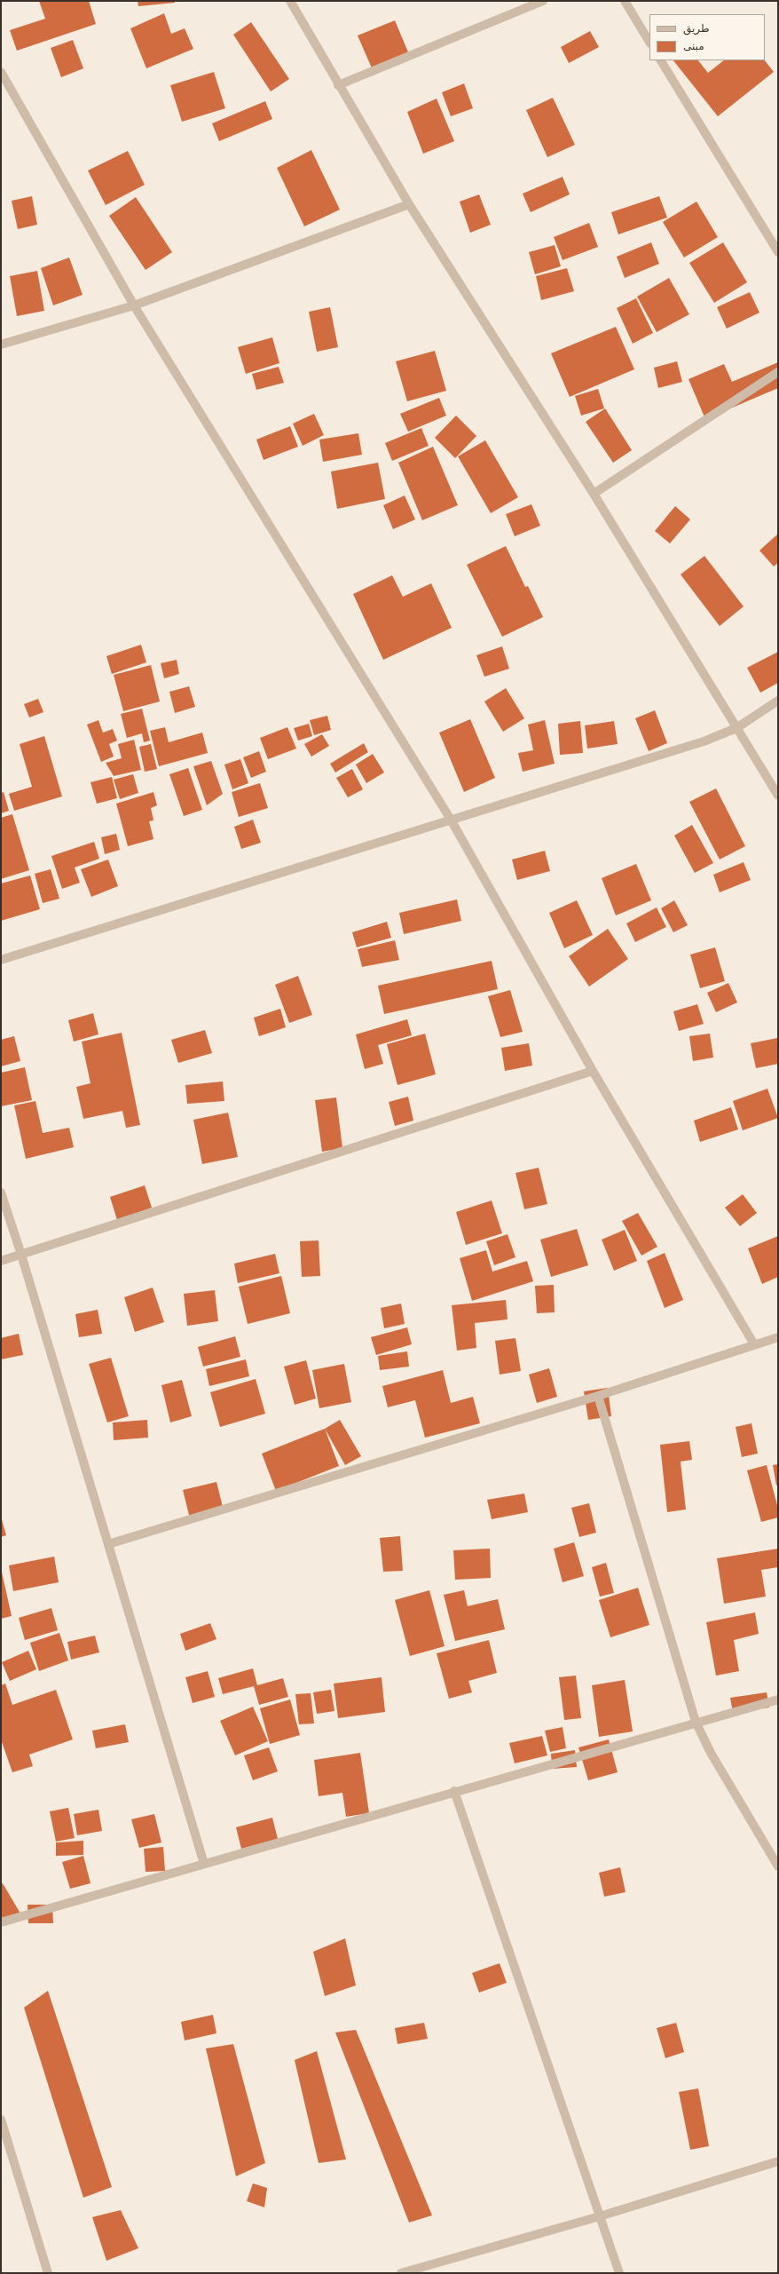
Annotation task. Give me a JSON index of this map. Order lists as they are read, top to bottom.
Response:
{
  "legend": ["طريق", "مبنى"]
}
